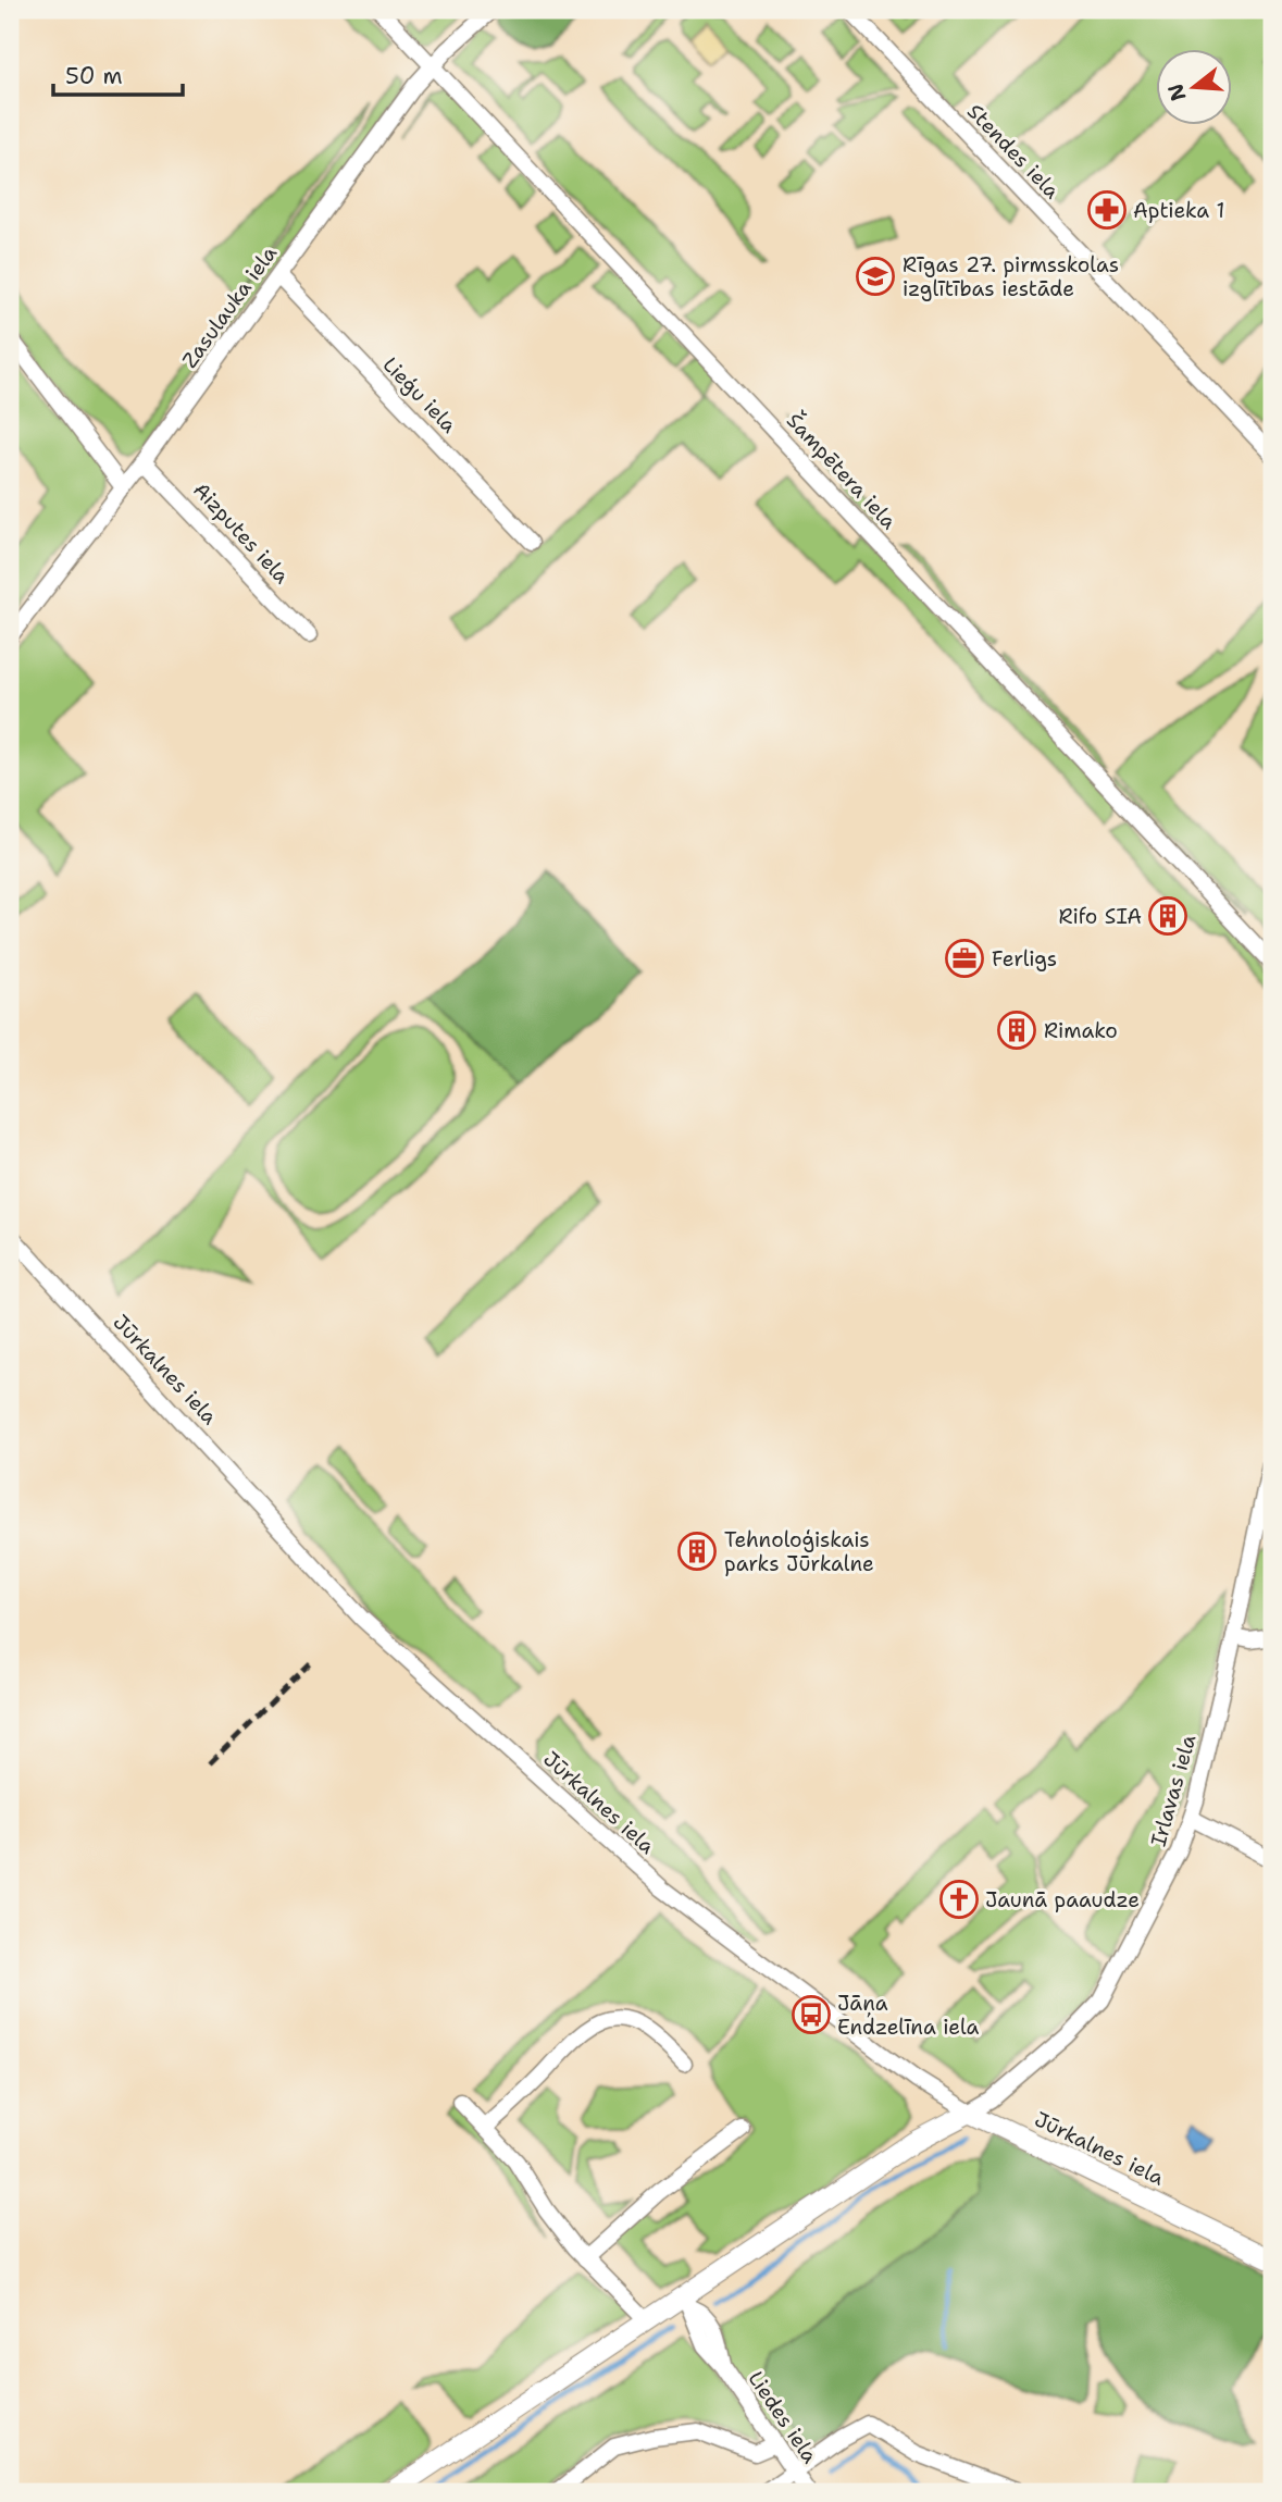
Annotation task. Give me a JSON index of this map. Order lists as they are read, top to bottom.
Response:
{
  "streets": {
    "street": [
      "Stendes iela",
      "Zasulauka iela",
      "Lieģu iela",
      "Šampētera iela",
      "Aizputes iela",
      "Jūrkalnes iela",
      "Irlavas iela",
      "Liedes iela"
    ]
  },
  "crossings": [
    ["Zasulauka iela", "Lieģu iela"],
    ["Zasulauka iela", "Šampētera iela"],
    ["Zasulauka iela", "Aizputes iela"],
    ["Jūrkalnes iela", "Irlavas iela"]
  ],
  "places": {
    "pharmacy": ["Aptieka 1"],
    "school or university": ["Rīgas 27. pirmsskolas izglītības iestāde"],
    "building": ["Rifo SIA", "Rimako", "Tehnoloģiskais parks Jūrkalne"],
    "office": ["Ferligs"],
    "church": ["Jaunā paaudze"],
    "bus stop": ["Jāņa Endzelīna iela"]
  },
  "scale_bar": "50 m",
  "north": "left"
}
